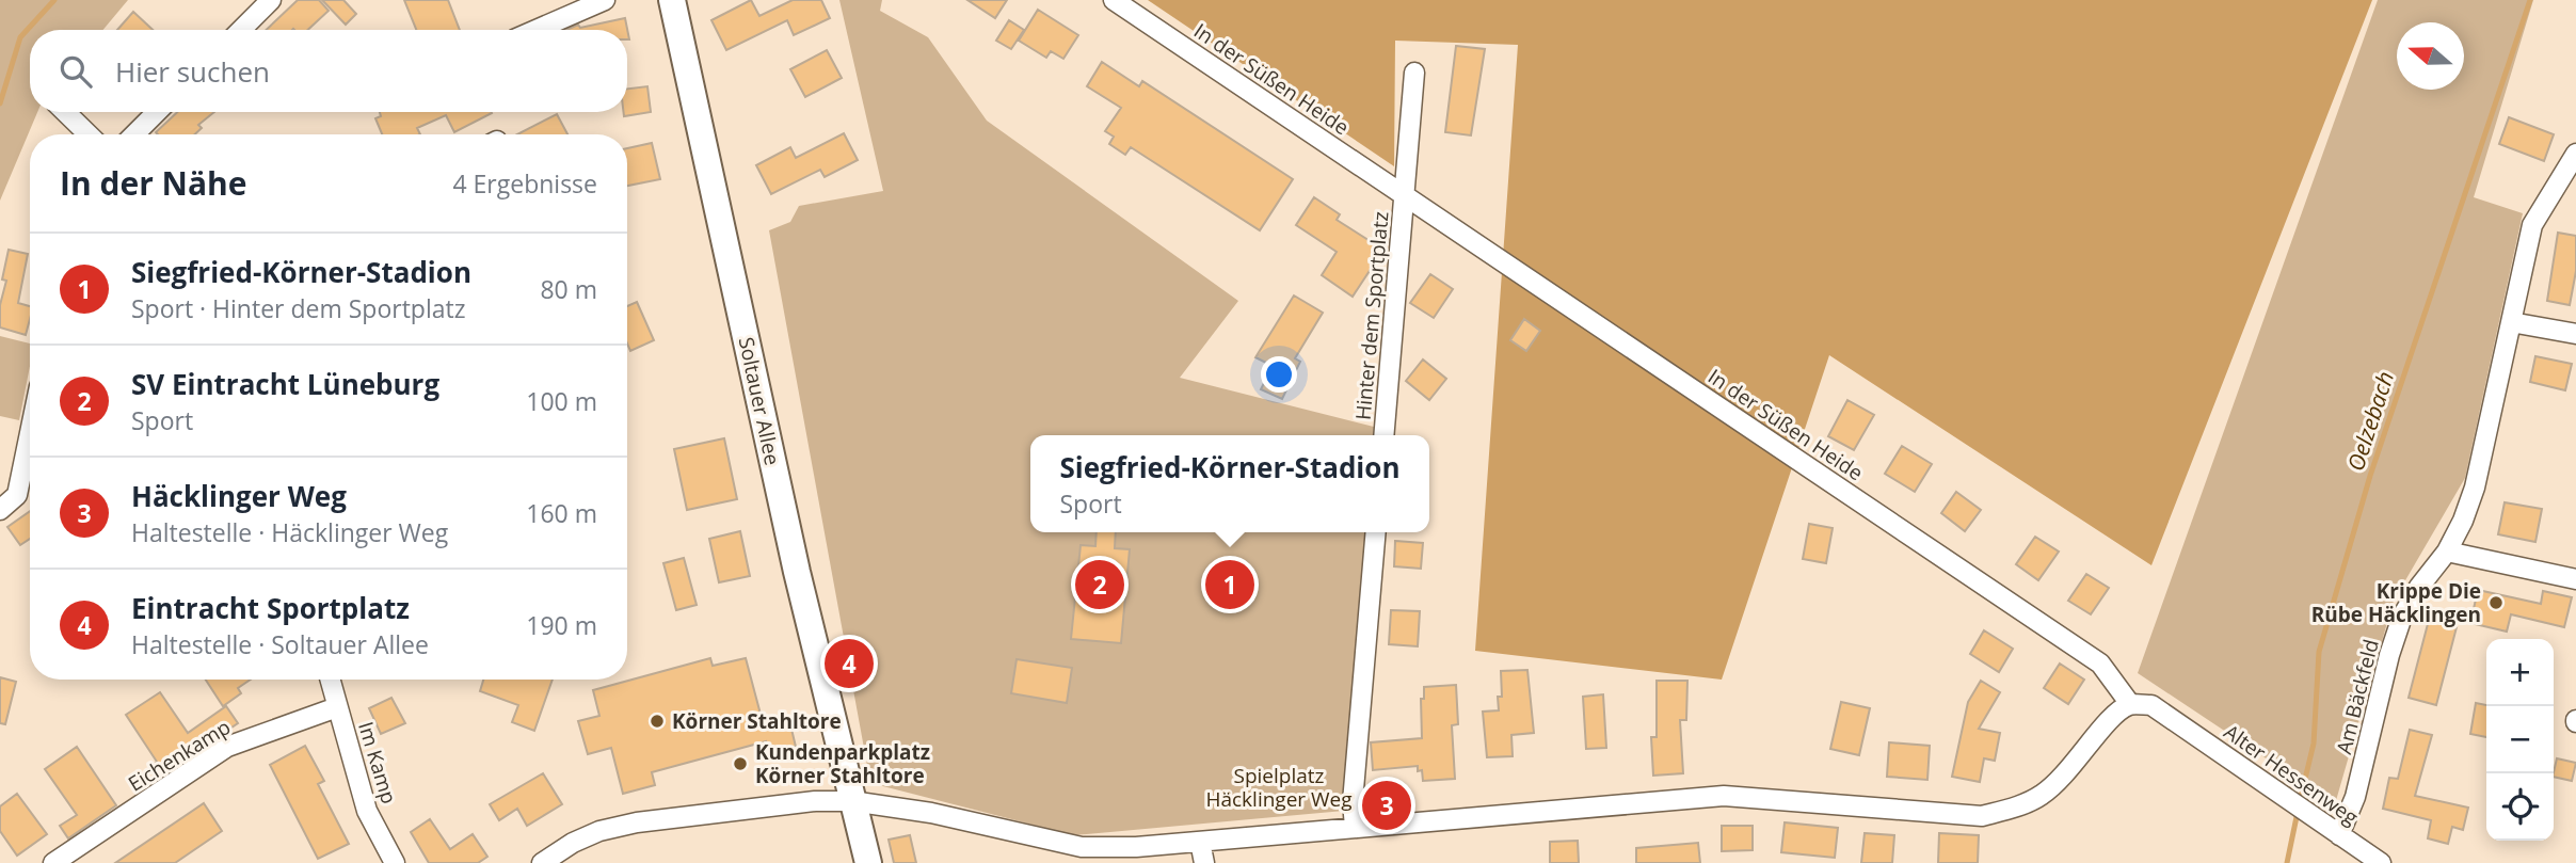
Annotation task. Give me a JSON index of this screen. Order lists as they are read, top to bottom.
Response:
{
  "streets": {
    "street": [
      "In der Süßen Heide",
      "Hinter dem Sportplatz",
      "Soltauer Allee",
      "Am Bäckfeld",
      "Eichenkamp",
      "Im Kamp",
      "Alter Hessenweg"
    ]
  },
  "crossings": [
    ["In der Süßen Heide", "Hinter dem Sportplatz"],
    ["In der Süßen Heide", "Alter Hessenweg"],
    ["Am Bäckfeld", "Alter Hessenweg"],
    ["Eichenkamp", "Im Kamp"]
  ],
  "water": ["Oelzebach"],
  "parks": ["Spielplatz Häcklinger Weg"],
  "places": ["Krippe Die Rübe Häcklingen", "Körner Stahltore", "Kundenparkplatz Körner Stahltore"],
  "north": "left",
  "page": {
    "search": "Hier suchen",
    "heading": ["In der Nähe", "4 Ergebnisse"],
    "list": [
      {
        "mark": "1",
        "name": "Siegfried-Körner-Stadion",
        "note": "Sport · Hinter dem Sportplatz",
        "value": "80 m"
      },
      {
        "mark": "2",
        "name": "SV Eintracht Lüneburg",
        "note": "Sport",
        "value": "100 m"
      },
      {
        "mark": "3",
        "name": "Häcklinger Weg",
        "note": "Haltestelle · Häcklinger Weg",
        "value": "160 m"
      },
      {
        "mark": "4",
        "name": "Eintracht Sportplatz",
        "note": "Haltestelle · Soltauer Allee",
        "value": "190 m"
      }
    ],
    "popup": ["Siegfried-Körner-Stadion", "Sport"],
    "pins": [
      "1",
      "2",
      "4",
      "3"
    ],
    "map_buttons": ["+", "−"]
  }
}
